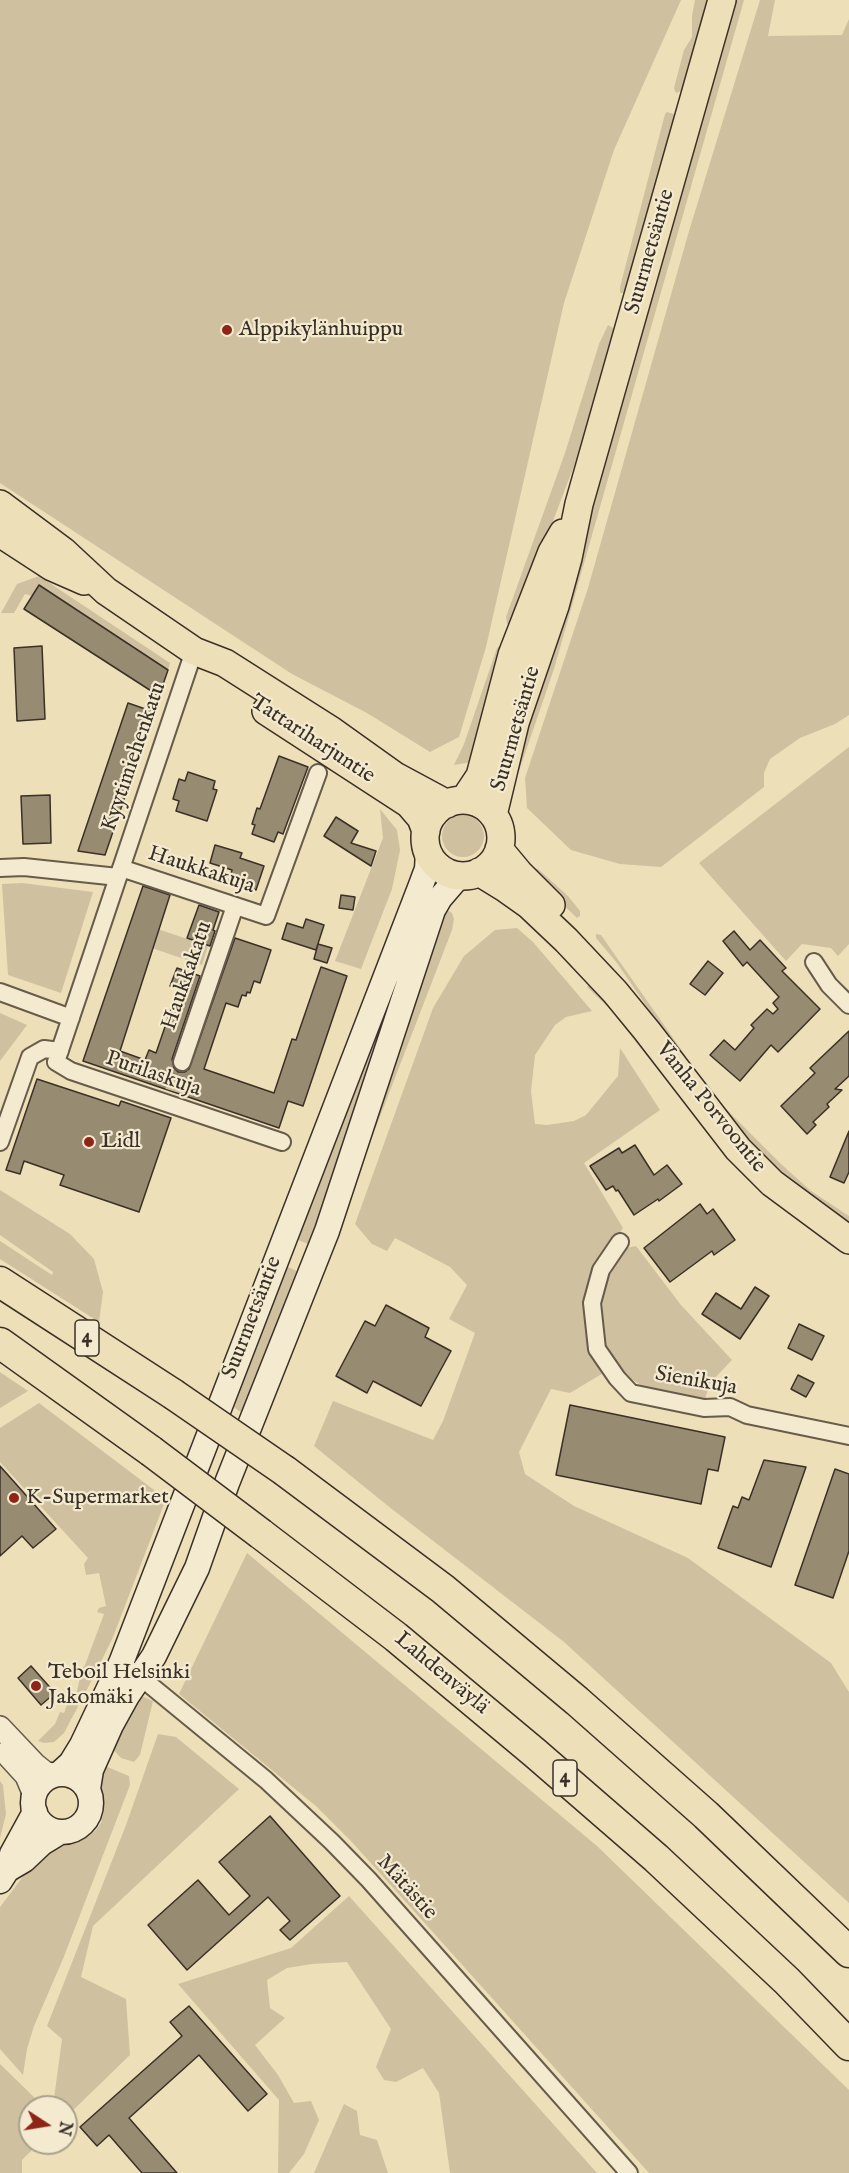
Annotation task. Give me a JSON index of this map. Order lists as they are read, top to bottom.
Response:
{
  "streets": {
    "highway": ["4", "Lahdenväylä"],
    "main road": ["Suurmetsäntie", "Tattariharjuntie", "Vanha Porvoontie"],
    "street": [
      "Kyytimiehenkatu",
      "Haukkakuja",
      "Haukkakatu",
      "Purilaskuja",
      "Sienikuja",
      "Mätästie"
    ]
  },
  "crossings": [
    ["Suurmetsäntie", "Tattariharjuntie"],
    ["Suurmetsäntie", "Vanha Porvoontie"],
    ["Suurmetsäntie", "Mätästie"],
    ["Tattariharjuntie", "Kyytimiehenkatu"],
    ["Tattariharjuntie", "Vanha Porvoontie"],
    ["Kyytimiehenkatu", "Haukkakuja"],
    ["Haukkakuja", "Haukkakatu"]
  ],
  "places": [
    "Alppikylänhuippu",
    "Lidl",
    "K-Supermarket",
    "Teboil Helsinki Jakomäki"
  ],
  "north": "right"
}
